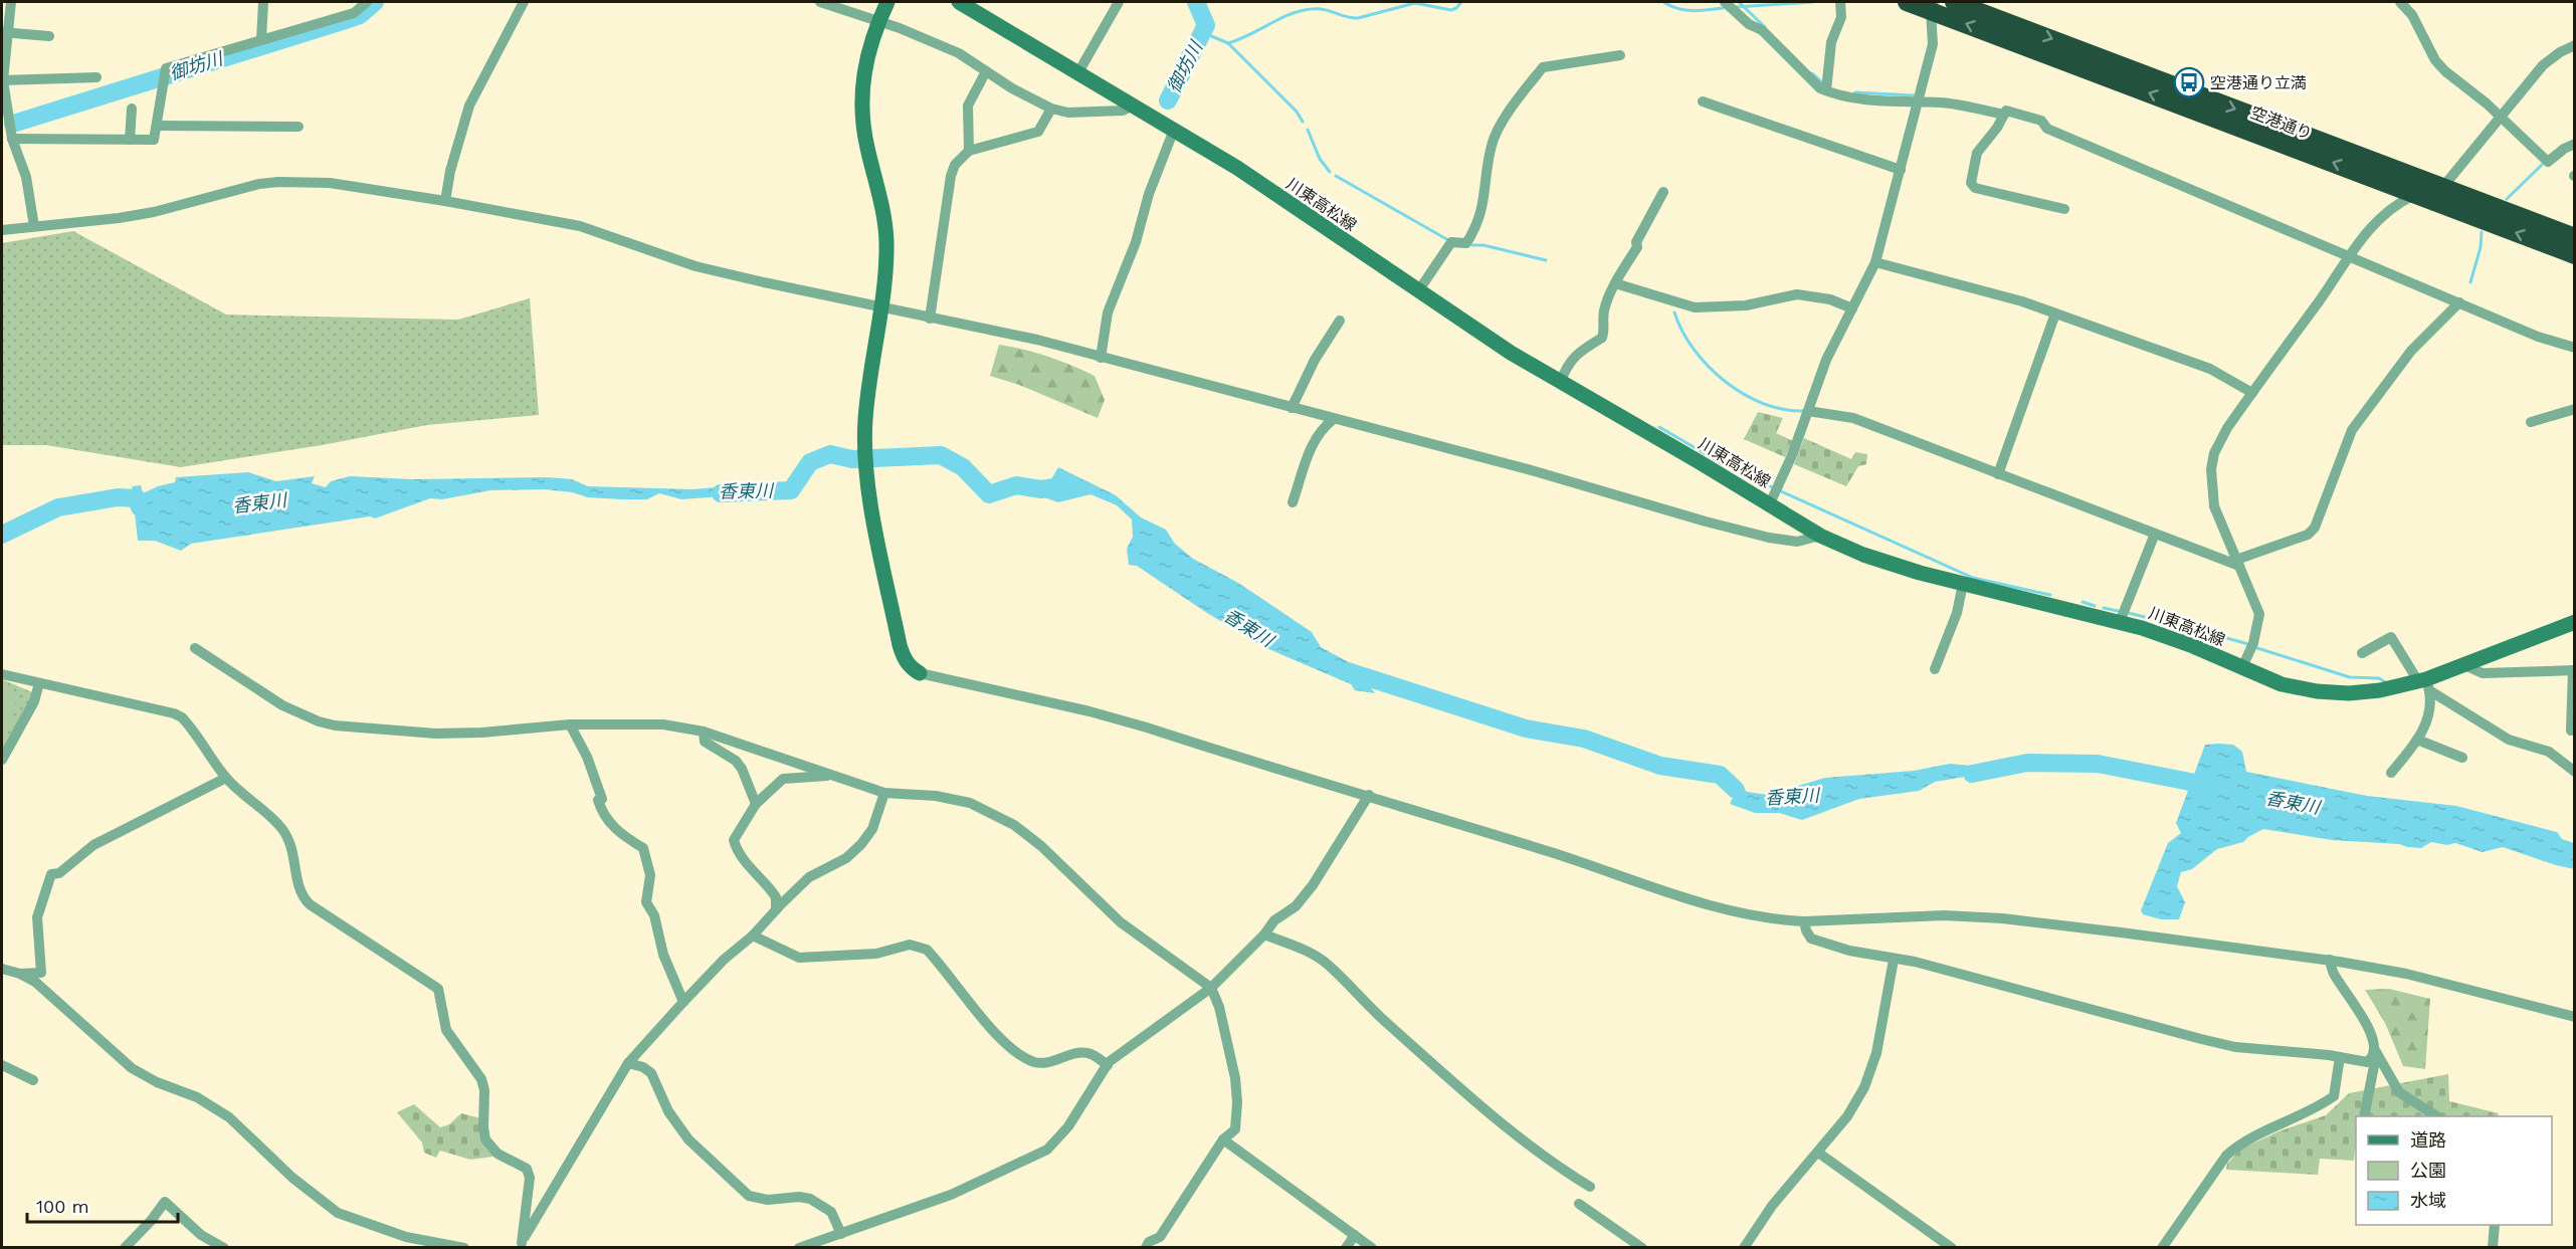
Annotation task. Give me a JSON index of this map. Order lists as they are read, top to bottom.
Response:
{
  "streets": {
    "highway": ["空港通り"],
    "main road": ["川東高松線"]
  },
  "water": ["御坊川", "香東川"],
  "places": {
    "bus stop": ["空港通り立満"]
  },
  "legend": ["道路", "公園", "水域"],
  "scale_bar": "100 m"
}
